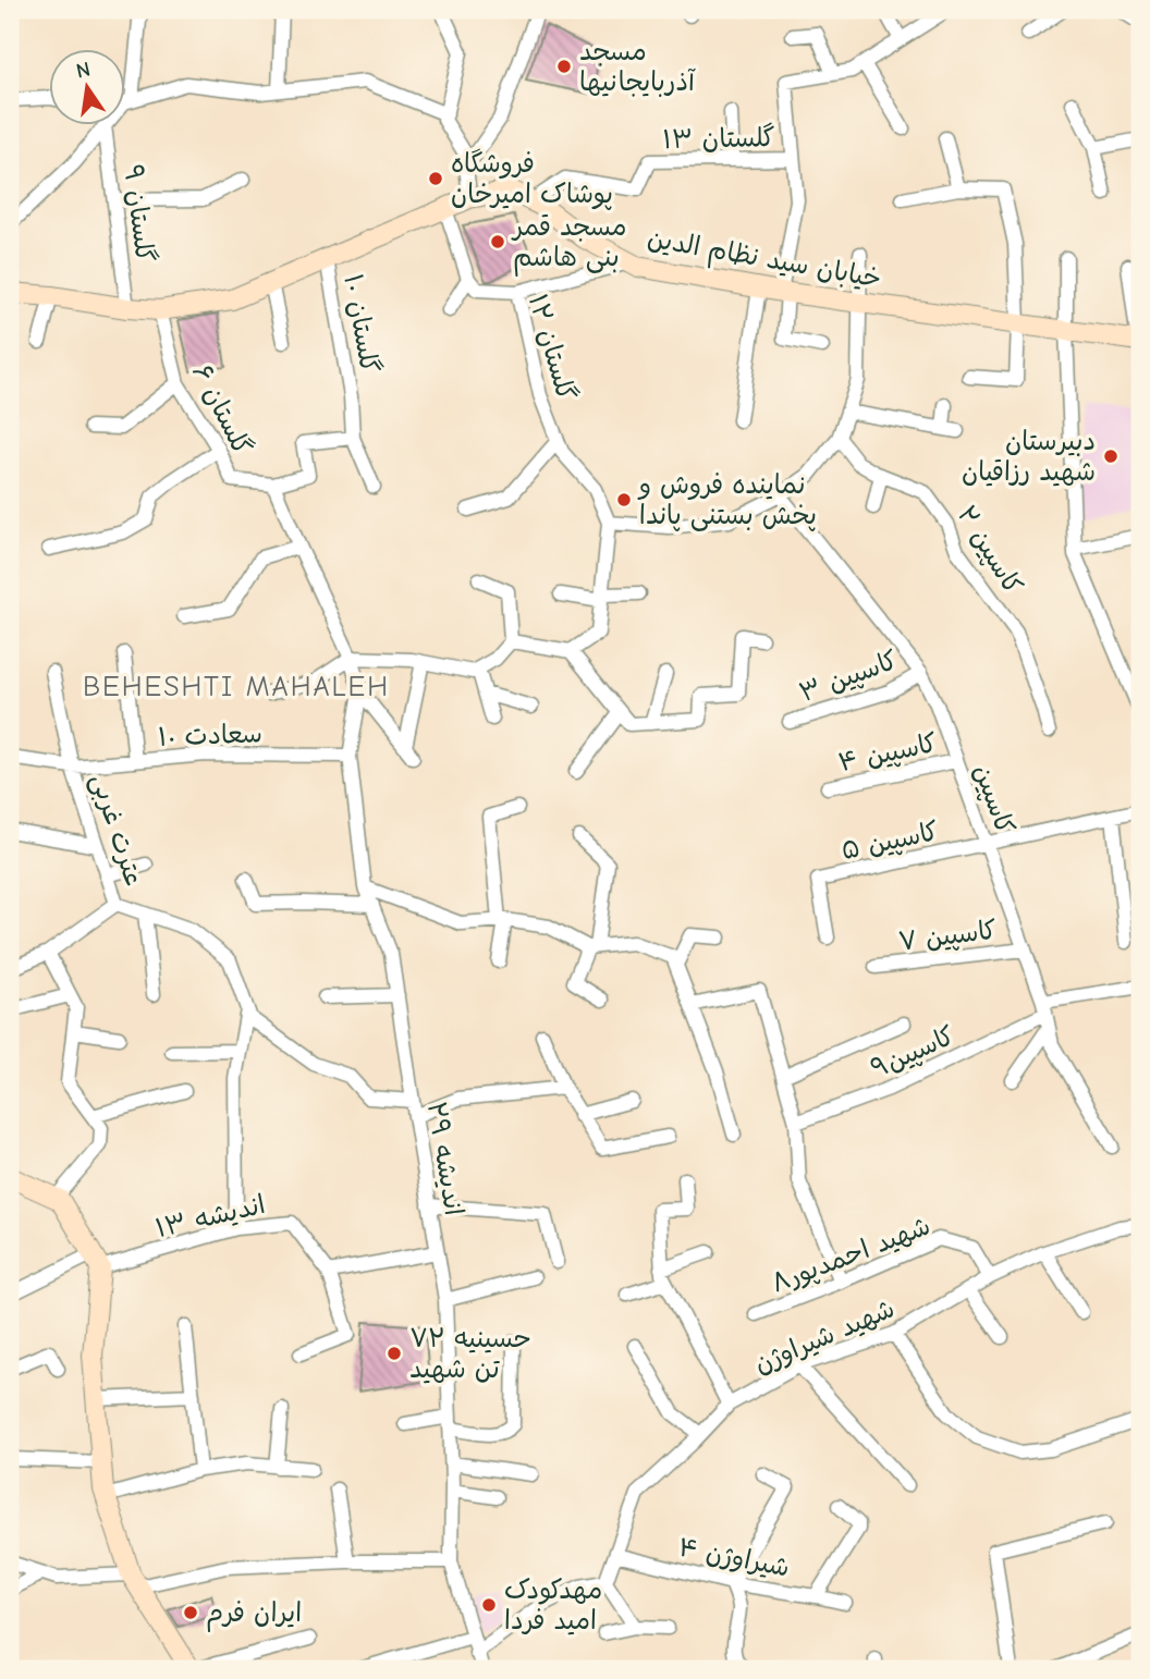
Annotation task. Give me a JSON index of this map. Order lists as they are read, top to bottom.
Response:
{
  "streets": {
    "main road": ["خیابان سید نظام الدین"],
    "street": [
      "گلستان ۱۳",
      "گلستان ۹",
      "گلستان ۱۰",
      "گلستان ۱۲",
      "گلستان ۶",
      "کاسپین ۲",
      "کاسپین ۳",
      "سعادت ۱۰",
      "کاسپین ۴",
      "کاسپین",
      "عترت غربی",
      "کاسپین ۵",
      "کاسپین ۷",
      "کاسپین۹",
      "اندیشه ۲۹",
      "اندیشه ۱۳",
      "شهید احمدپور۸",
      "شهید شیراوژن",
      "شیراوژن ۴"
    ]
  },
  "crossings": [
    ["گلستان ۱۳", "خیابان سید نظام الدین"],
    ["گلستان ۹", "خیابان سید نظام الدین"],
    ["خیابان سید نظام الدین", "گلستان ۱۰"],
    ["خیابان سید نظام الدین", "گلستان ۶"],
    ["کاسپین ۳", "کاسپین"],
    ["سعادت ۱۰", "عترت غربی"],
    ["سعادت ۱۰", "اندیشه ۲۹"],
    ["کاسپین ۴", "کاسپین"],
    ["کاسپین", "کاسپین ۵"],
    ["کاسپین", "کاسپین ۷"],
    ["کاسپین", "کاسپین۹"],
    ["شهید احمدپور۸", "شهید شیراوژن"],
    ["شهید شیراوژن", "شیراوژن ۴"]
  ],
  "districts": ["BEHESHTI MAHALEH"],
  "places": [
    "مسجد آذربایجانیها",
    "فروشگاه پوشاک امیرخان",
    "مسجد قمر بنی هاشم",
    "دبیرستان شهید رزاقیان",
    "نماینده فروش و پخش بستنی پاندا",
    "حسینیه ۷۲ تن شهید",
    "مهدکودک امید فردا",
    "ایران فرم"
  ],
  "north": "top"
}
